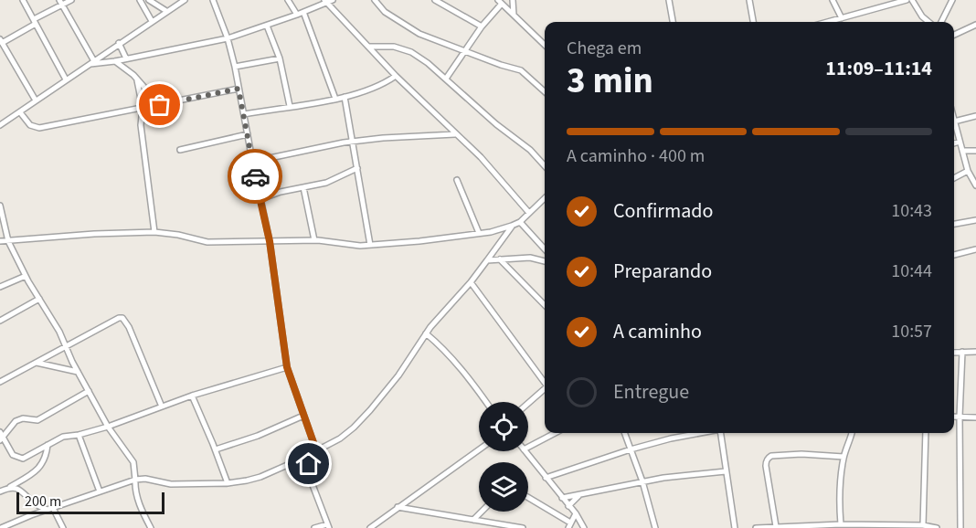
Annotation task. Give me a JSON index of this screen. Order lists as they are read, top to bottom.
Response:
{
  "scale_bar": "200 m",
  "page": {
    "heading": ["3 min", "Chega em", "11:09–11:14"],
    "bar": "A caminho · 400 m",
    "list": [
      ["Confirmado", "10:43"],
      ["Preparando", "10:44"],
      ["A caminho", "10:57"],
      "Entregue"
    ],
    "scale": "200 m"
  }
}
